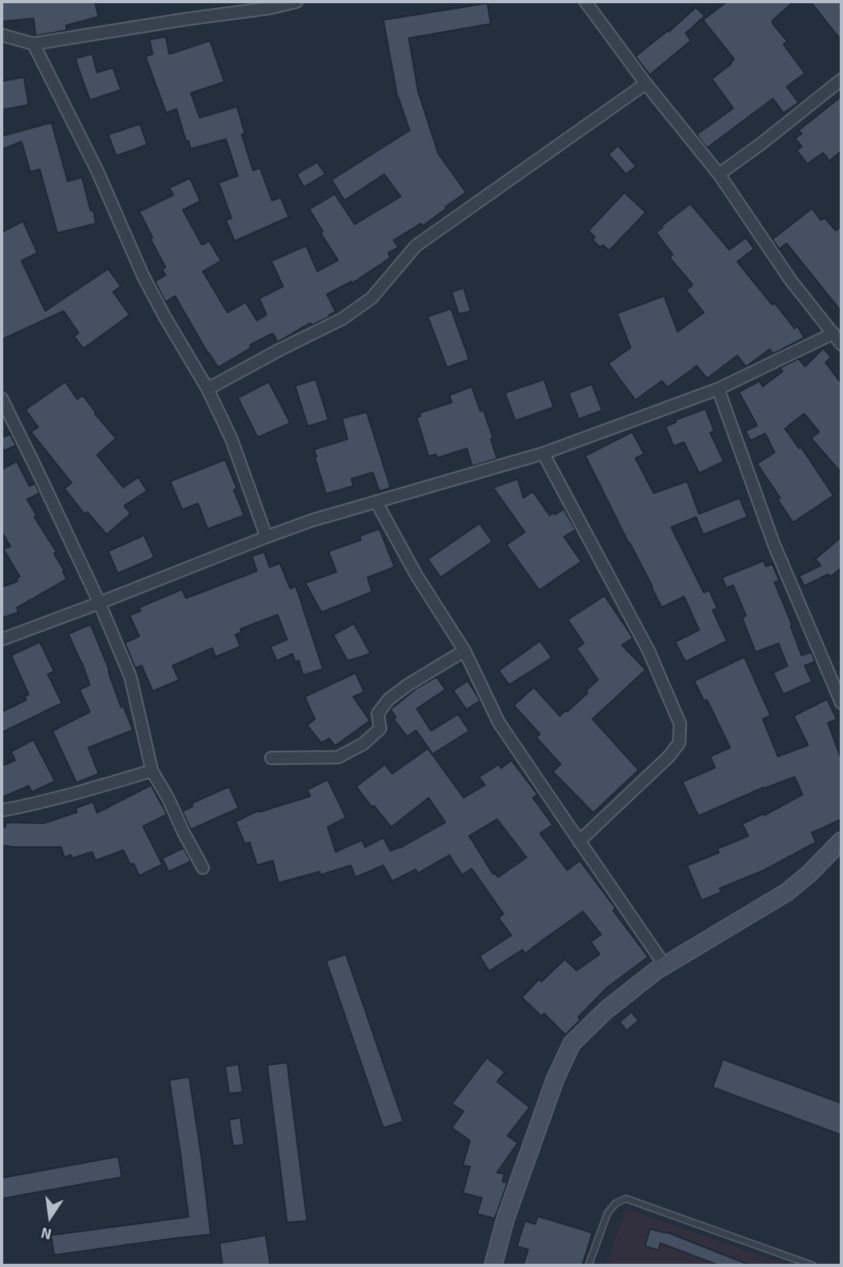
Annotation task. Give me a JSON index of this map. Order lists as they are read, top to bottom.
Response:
{
  "north": "bottom"
}
